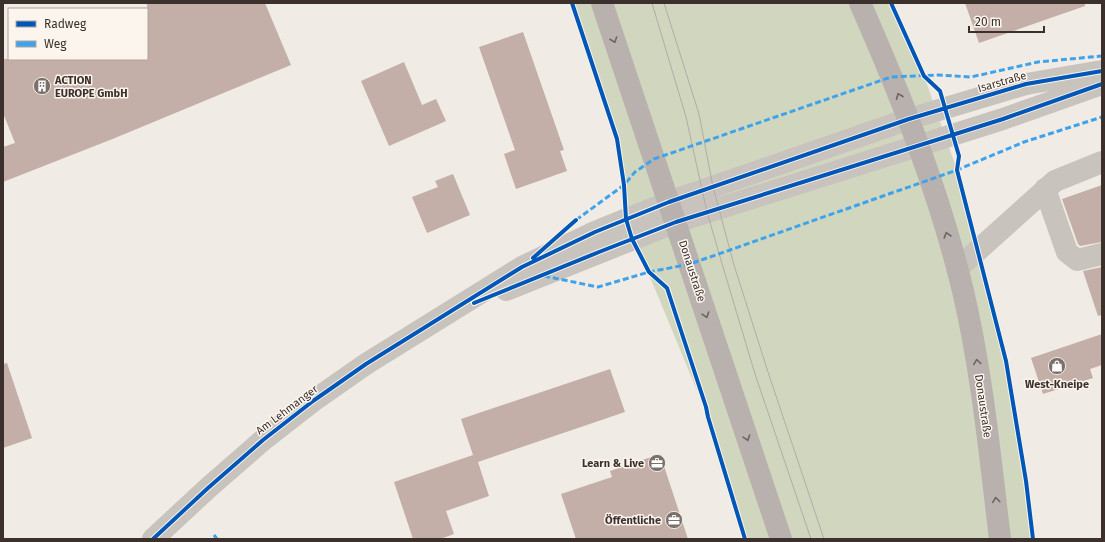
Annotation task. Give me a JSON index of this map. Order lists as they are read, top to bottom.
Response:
{
  "streets": {
    "main road": ["Donaustraße"],
    "street": ["Isarstraße", "Am Lehmanger"]
  },
  "crossings": [
    ["Isarstraße", "Donaustraße"],
    ["Isarstraße", "Am Lehmanger"],
    ["Donaustraße", "Am Lehmanger"]
  ],
  "places": {
    "building": ["ACTION EUROPE GmbH"],
    "shop": ["West-Kneipe"],
    "office": ["Learn & Live", "Öffentliche"]
  },
  "legend": ["Radweg", "Weg"],
  "scale_bar": "20 m"
}
